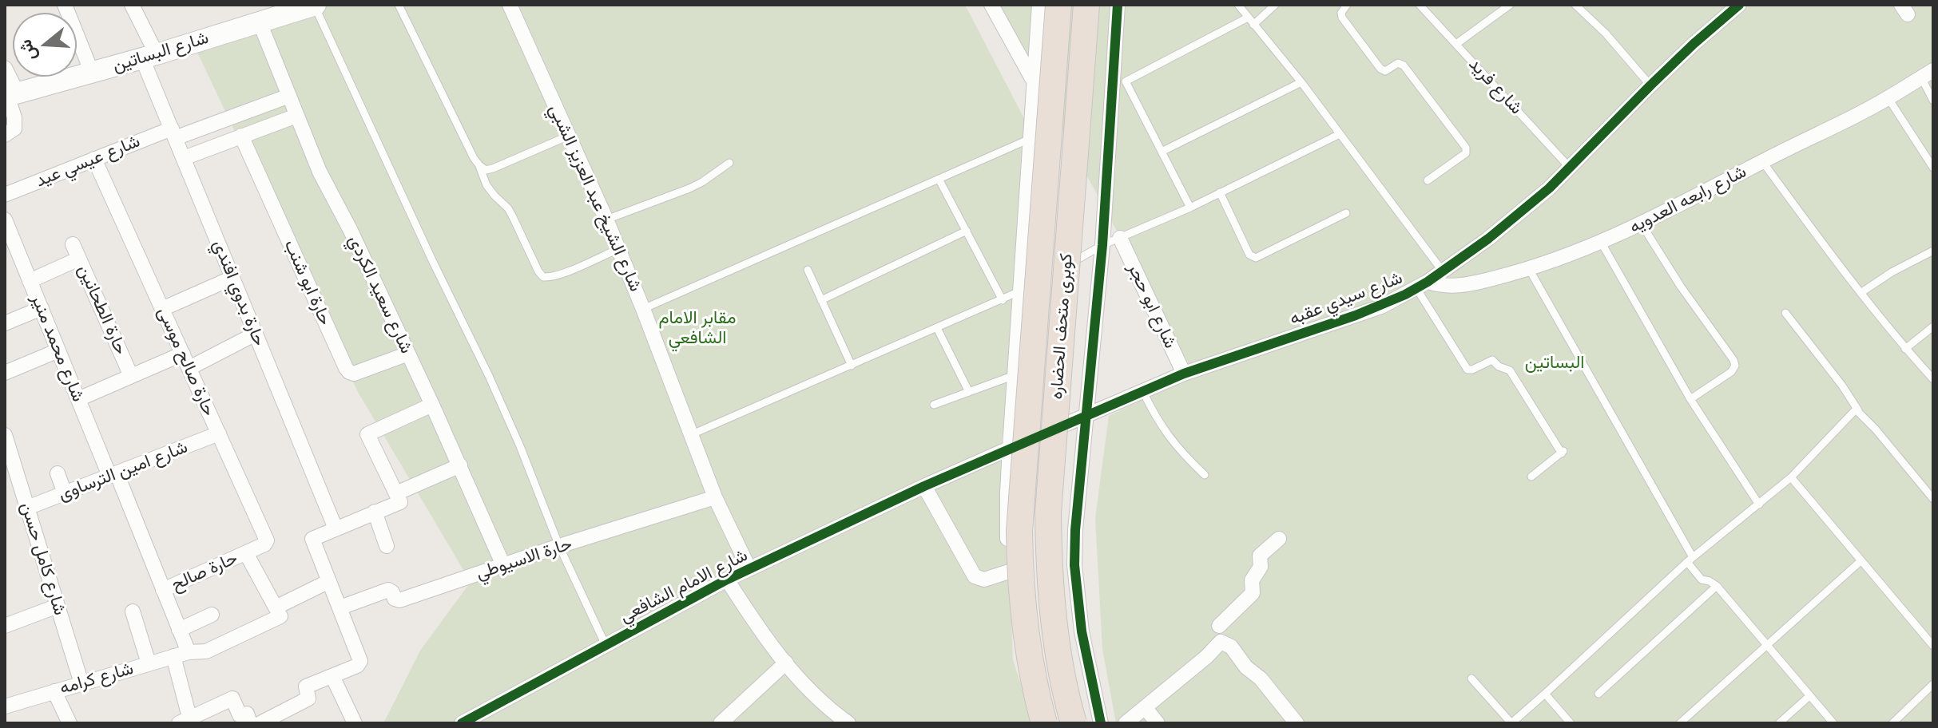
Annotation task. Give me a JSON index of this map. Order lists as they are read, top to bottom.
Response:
{
  "streets": {
    "highway": ["كوبرى متحف الحضاره"],
    "street": [
      "شارع البساتين",
      "شارع عيسي عيد",
      "شارع الشيخ عبد العزيز الشبي",
      "شارع رابعه العدويه",
      "حارة ابو شنب",
      "حارة بدوي افندي",
      "شارع سعيد الكردي",
      "شارع سيدي عقبه",
      "شارع ابو حجر",
      "حارة الطحانين",
      "شارع محمد منير",
      "حارة صالح موسى",
      "شارع امين الترساوى",
      "شارع كامل حسن",
      "حارة الاسيوطي",
      "حارة صالح",
      "شارع الامام الشافعي",
      "شارع كرامه"
    ],
    "lane": ["شارع فريد"]
  },
  "crossings": [
    ["شارع البساتين", "حارة بدوي افندي"],
    ["شارع البساتين", "شارع سعيد الكردي"],
    ["شارع فريد", "شارع سيدي عقبه"],
    ["شارع عيسي عيد", "حارة بدوي افندي"],
    ["شارع عيسي عيد", "شارع سعيد الكردي"],
    ["شارع عيسي عيد", "حارة صالح موسى"],
    ["شارع الشيخ عبد العزيز الشبي", "حارة الاسيوطي"],
    ["شارع الشيخ عبد العزيز الشبي", "شارع الامام الشافعي"],
    ["شارع رابعه العدويه", "شارع سيدي عقبه"],
    ["حارة ابو شنب", "شارع سعيد الكردي"],
    ["شارع سعيد الكردي", "حارة الاسيوطي"],
    ["شارع سيدي عقبه", "شارع ابو حجر"],
    ["شارع سيدي عقبه", "شارع الامام الشافعي"],
    ["شارع محمد منير", "شارع امين الترساوى"],
    ["شارع محمد منير", "حارة صالح"],
    ["شارع محمد منير", "شارع كرامه"],
    ["حارة صالح موسى", "شارع امين الترساوى"],
    ["حارة صالح موسى", "حارة صالح"],
    ["شارع امين الترساوى", "شارع كامل حسن"],
    ["شارع كامل حسن", "شارع كرامه"]
  ],
  "parks": ["مقابر الامام الشافعي", "البساتين"],
  "north": "left"
}
